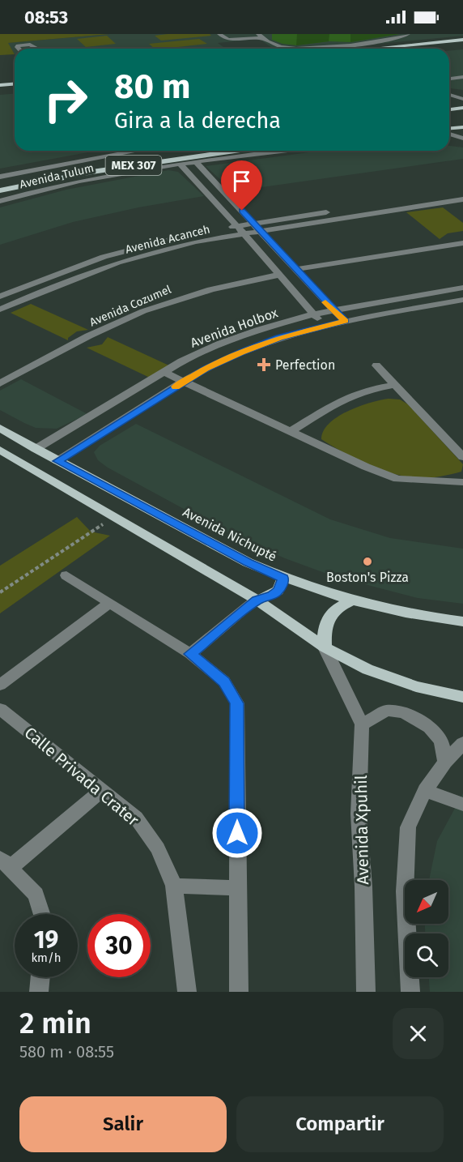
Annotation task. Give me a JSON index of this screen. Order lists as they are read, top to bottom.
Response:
{
  "streets": {
    "main road": ["MEX 307", "Avenida Tulum", "Avenida Nichupté"],
    "street": [
      "Avenida Acanceh",
      "Avenida Cozumel",
      "Avenida Holbox",
      "Calle Privada Crater",
      "Avenida Xpuhil"
    ]
  },
  "crossings": [
    ["Avenida Holbox", "Avenida Nichupté"]
  ],
  "places": {
    "health": ["Perfection"],
    "other": ["Boston's Pizza"]
  },
  "north": "bottom left",
  "page": {
    "status": "08:53",
    "turn": ["80 m", "Gira a la derecha"],
    "speed": "19 km/h",
    "limit": "30",
    "heading": ["2 min", "580 m · 08:55"],
    "buttons": ["Salir", "Compartir"]
  }
}
